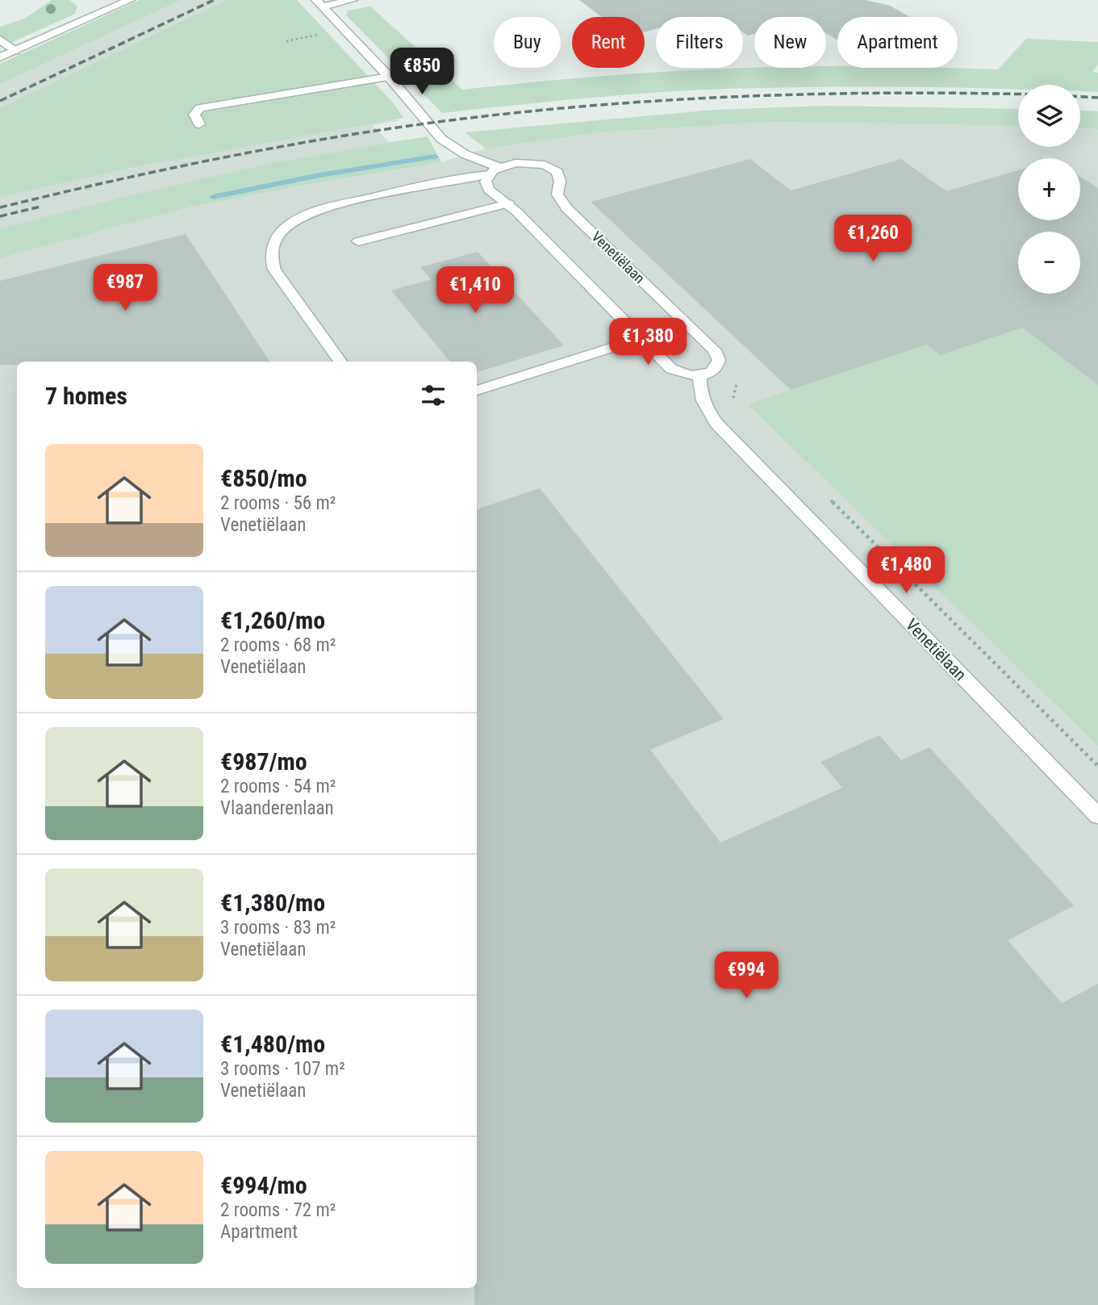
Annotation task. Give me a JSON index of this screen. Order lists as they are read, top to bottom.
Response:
{
  "streets": {
    "street": ["Venetiëlaan"]
  },
  "page": {
    "chip": [
      "Buy",
      "Rent",
      "Filters",
      "New",
      "Apartment"
    ],
    "price": [
      "€850",
      "€1,260",
      "€987",
      "€1,410",
      "€1,380",
      "€1,480",
      "€994"
    ],
    "map_buttons": ["+", "−"],
    "heading": "7 homes",
    "list": [
      {
        "name": "€850/mo",
        "note": "2 rooms · 56 m² · Venetiëlaan"
      },
      {
        "name": "€1,260/mo",
        "note": "2 rooms · 68 m² · Venetiëlaan"
      },
      {
        "name": "€987/mo",
        "note": "2 rooms · 54 m² · Vlaanderenlaan"
      },
      {
        "name": "€1,380/mo",
        "note": "3 rooms · 83 m² · Venetiëlaan"
      },
      {
        "name": "€1,480/mo",
        "note": "3 rooms · 107 m² · Venetiëlaan"
      },
      {
        "name": "€994/mo",
        "note": "2 rooms · 72 m² · Apartment"
      }
    ]
  }
}
